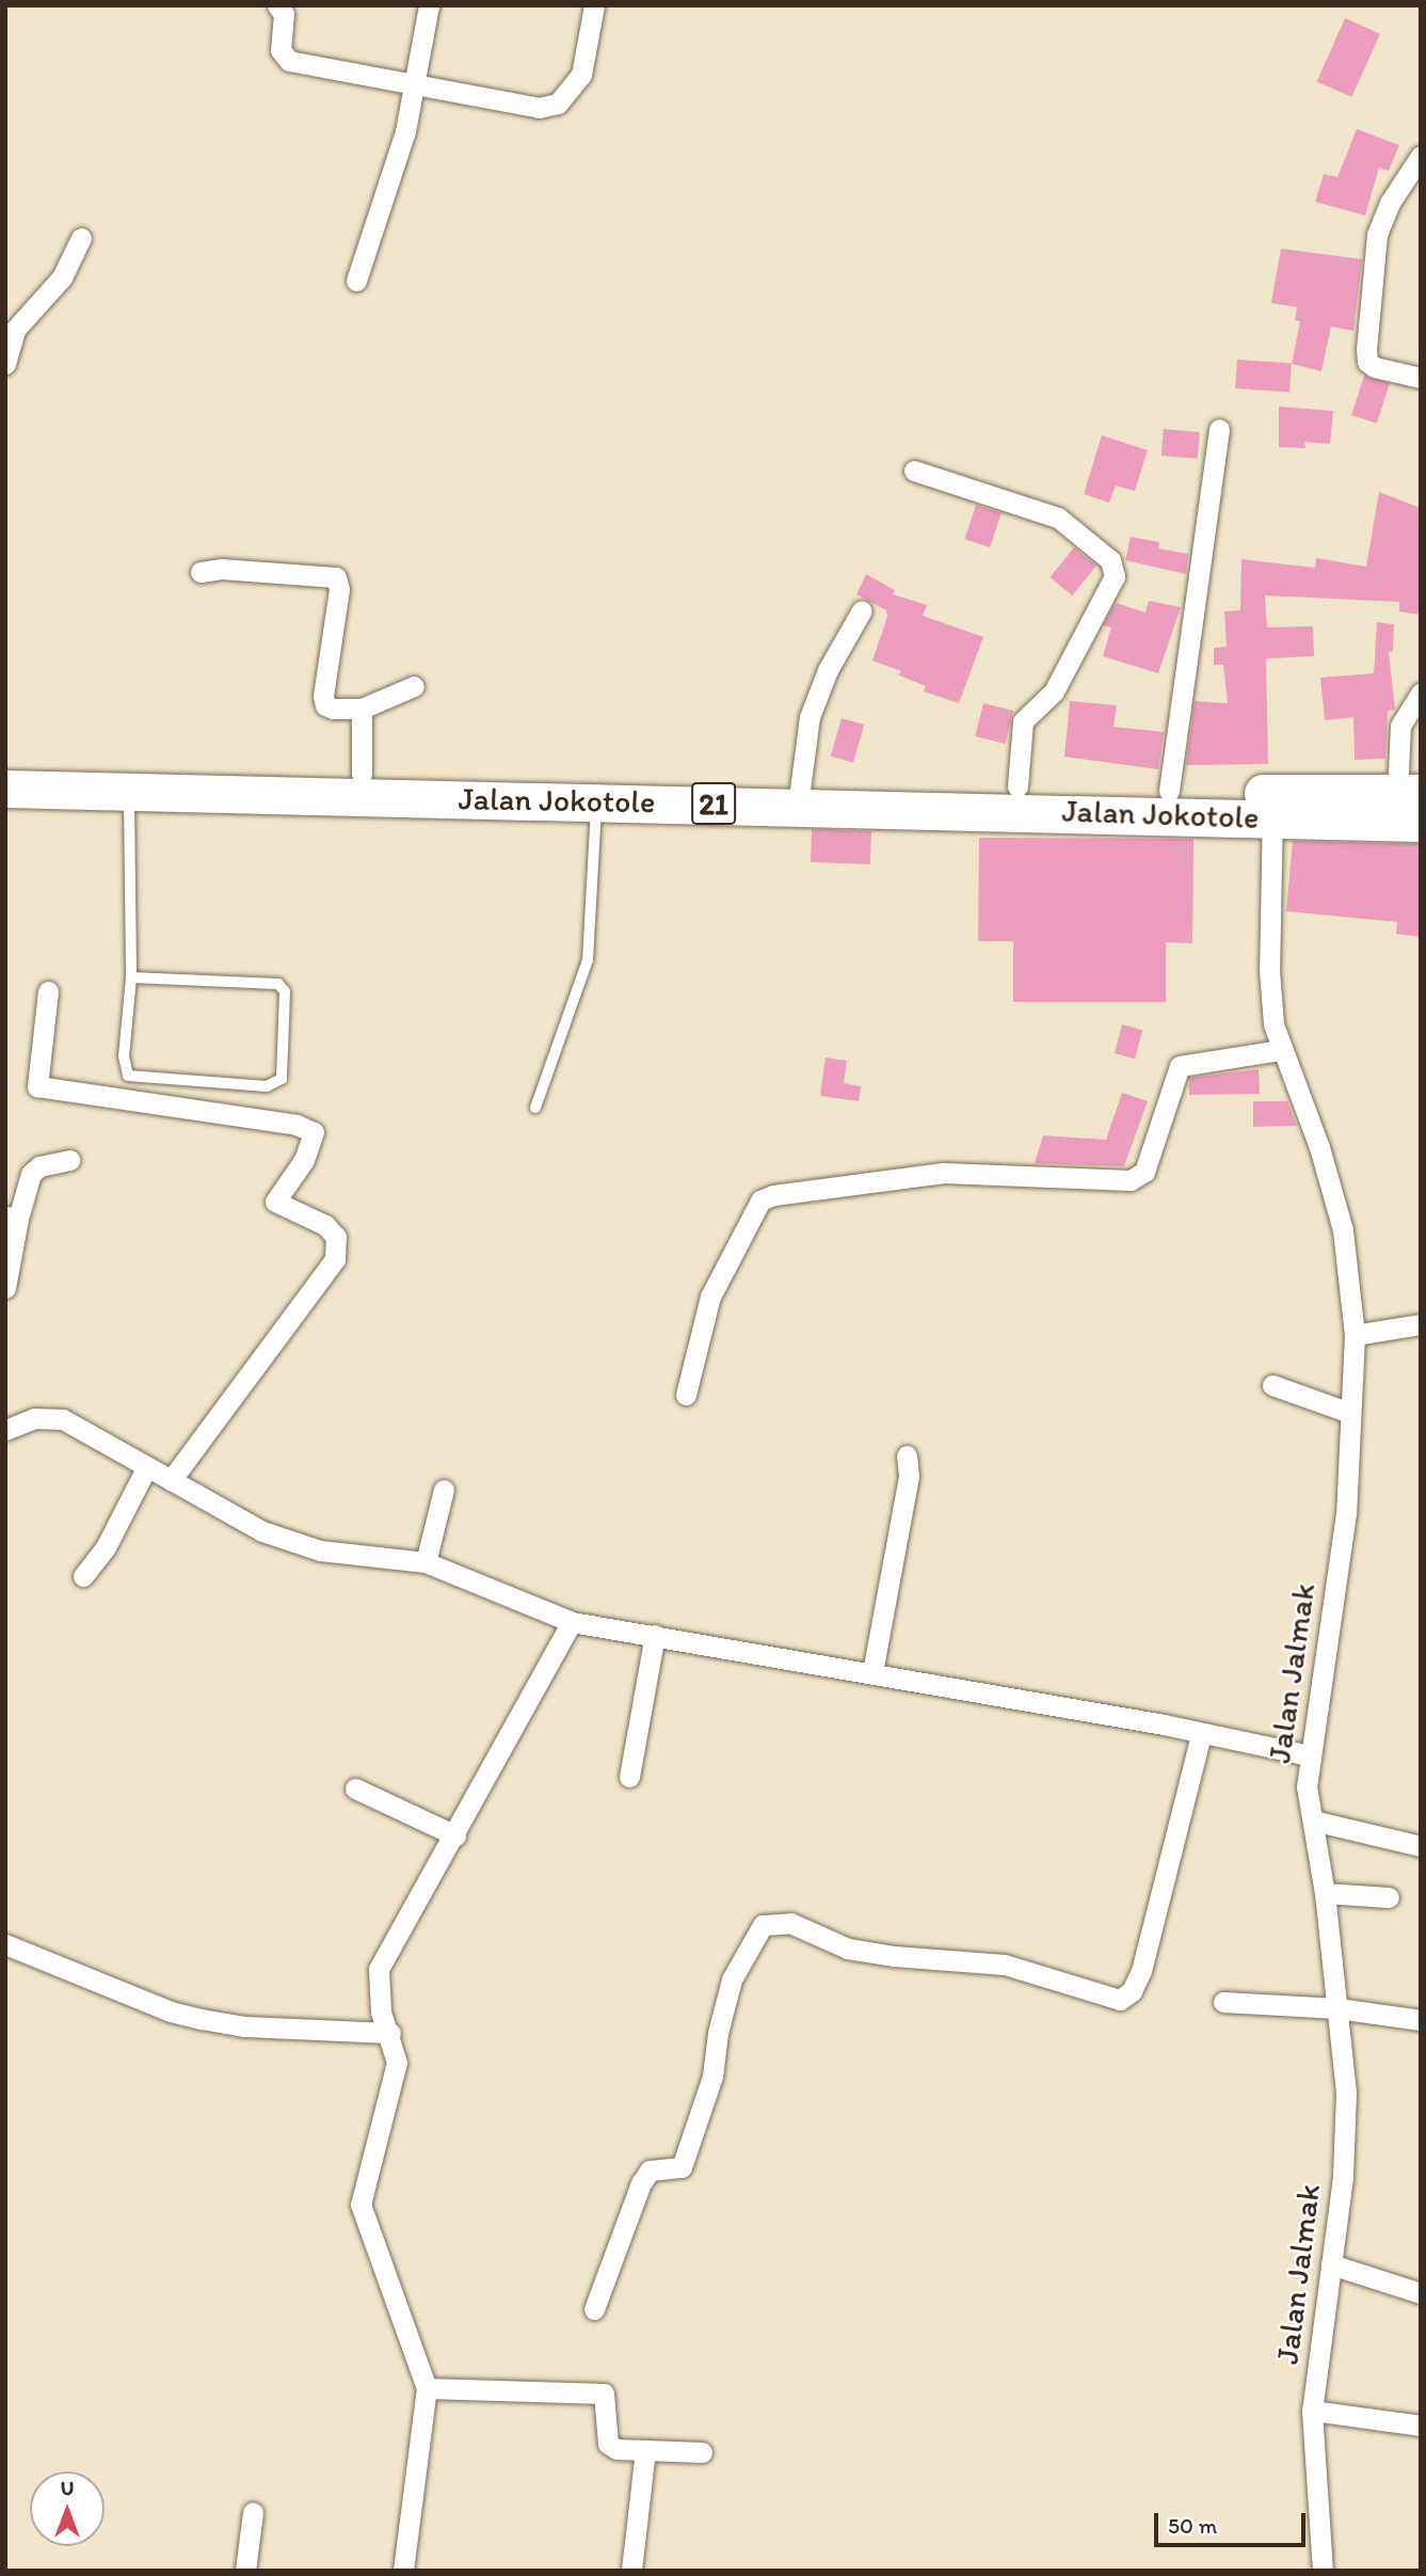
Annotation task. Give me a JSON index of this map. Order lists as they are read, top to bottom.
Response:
{
  "streets": {
    "highway": ["Jalan Jokotole", "21"],
    "street": ["Jalan Jalmak"]
  },
  "crossings": [
    ["Jalan Jokotole", "Jalan Jalmak"]
  ],
  "scale_bar": "50 m",
  "north": "top"
}
